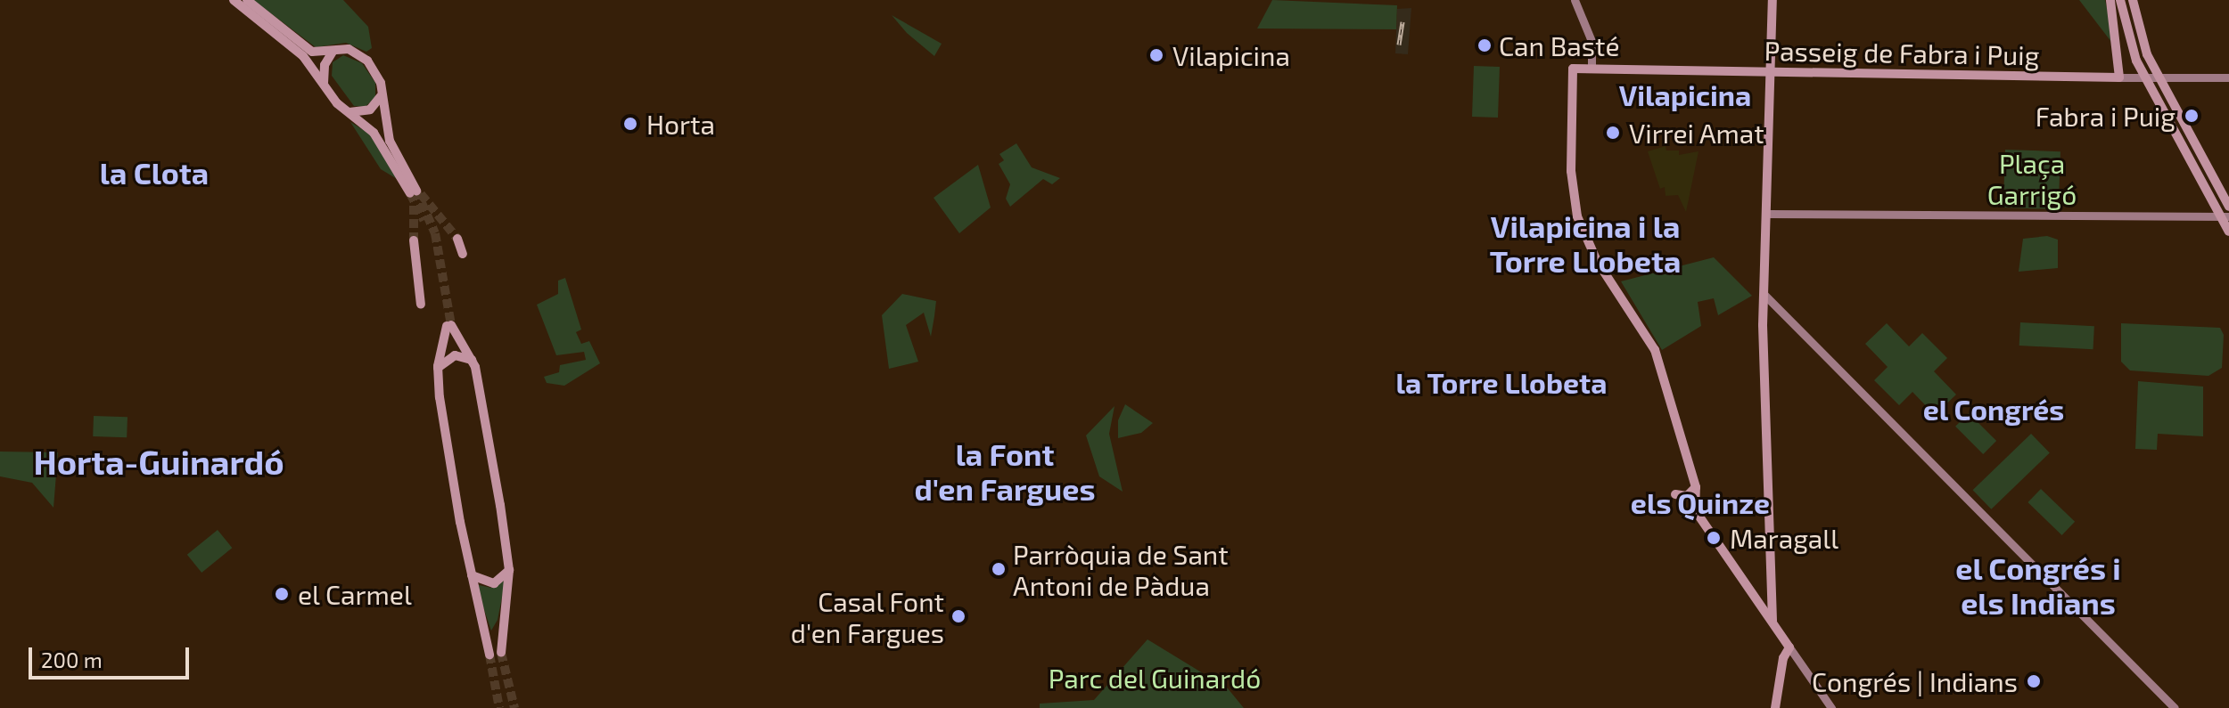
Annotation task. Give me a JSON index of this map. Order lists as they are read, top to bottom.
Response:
{
  "streets": {
    "main road": ["Passeig de Fabra i Puig"]
  },
  "districts": [
    "Vilapicina",
    "la Clota",
    "Vilapicina i la Torre Llobeta",
    "la Torre Llobeta",
    "el Congrés",
    "la Font d'en Fargues",
    "Horta-Guinardó",
    "els Quinze",
    "el Congrés i els Indians"
  ],
  "parks": ["Plaça Garrigó", "Parc del Guinardó"],
  "places": [
    "Can Basté",
    "Vilapicina",
    "Fabra i Puig",
    "Horta",
    "Virrei Amat",
    "Maragall",
    "Parròquia de Sant Antoni de Pàdua",
    "el Carmel",
    "Casal Font d'en Fargues",
    "Congrés | Indians"
  ],
  "scale_bar": "200 m"
}
